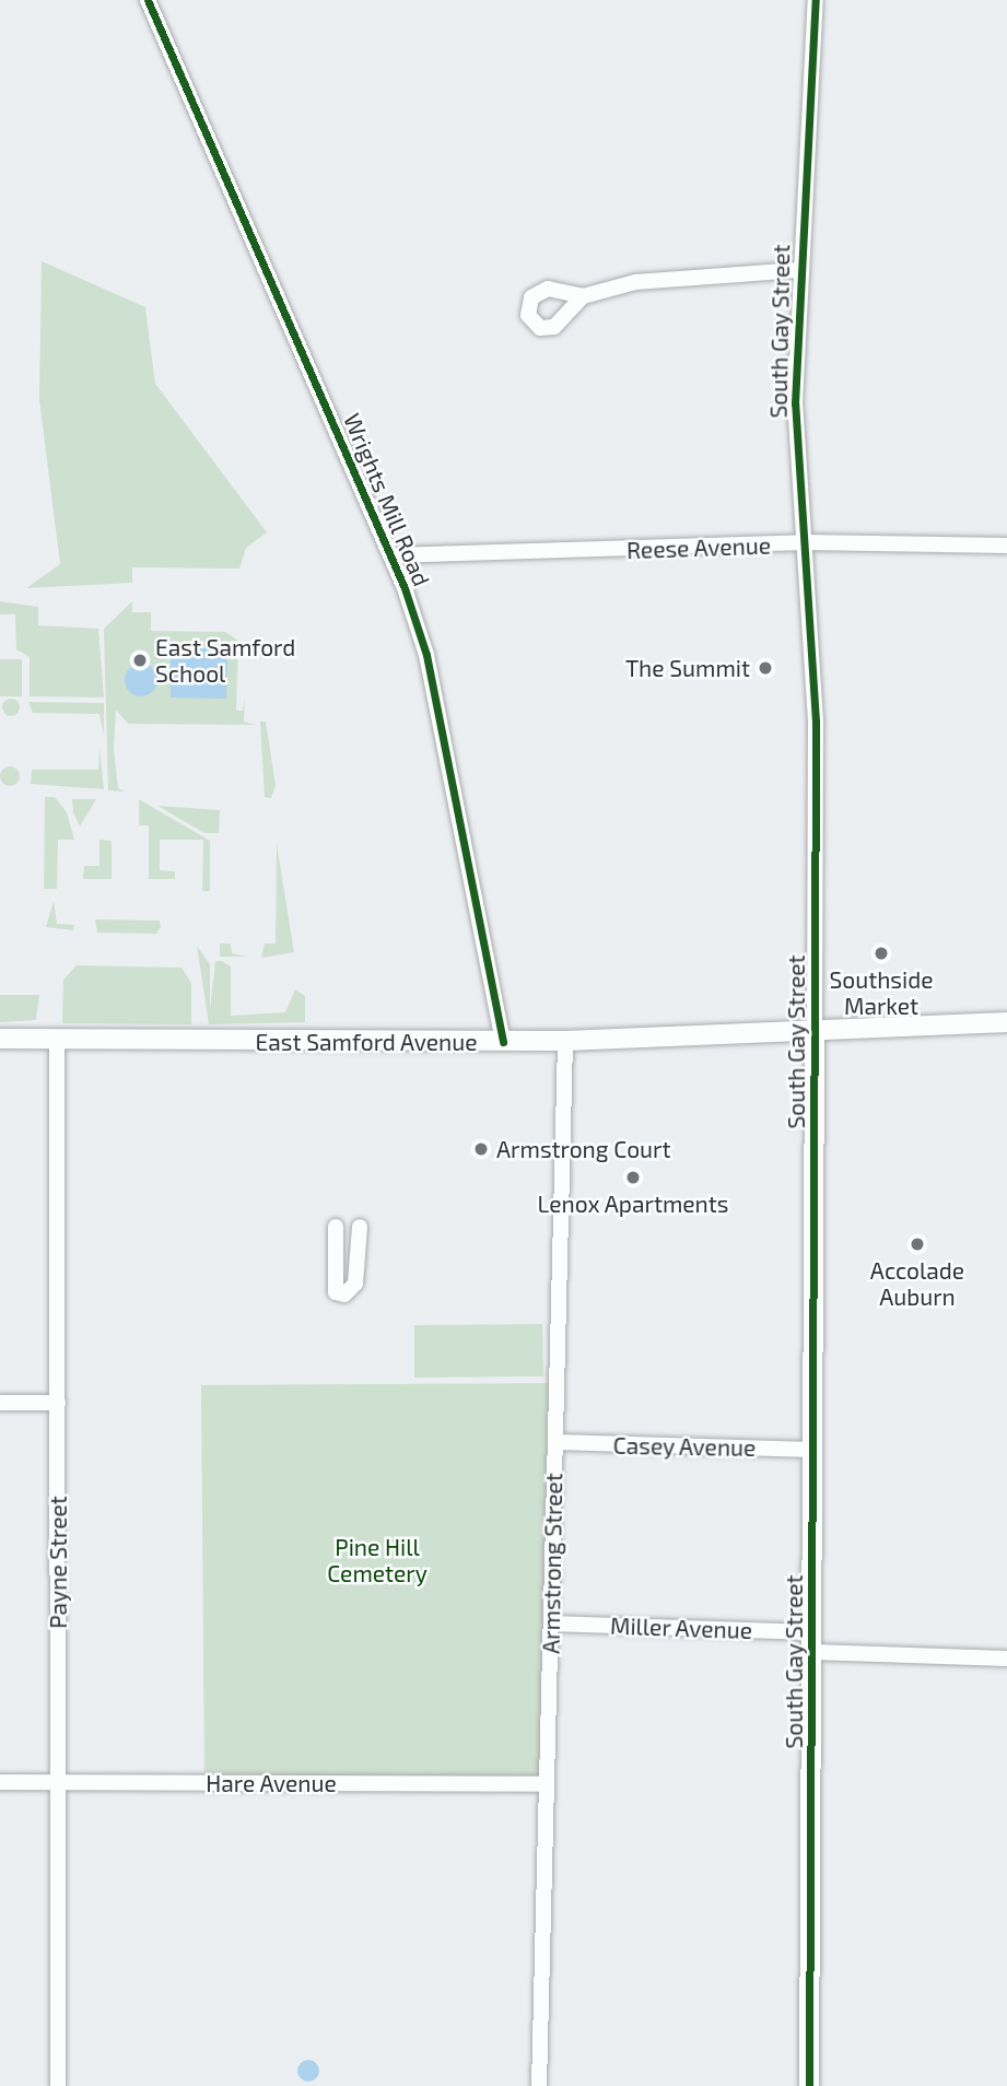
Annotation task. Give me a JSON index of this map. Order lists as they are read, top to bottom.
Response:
{
  "streets": {
    "street": [
      "South Gay Street",
      "Wrights Mill Road",
      "Reese Avenue",
      "East Samford Avenue",
      "Casey Avenue",
      "Payne Street",
      "Armstrong Street",
      "Miller Avenue",
      "Hare Avenue"
    ]
  },
  "crossings": [
    ["South Gay Street", "Reese Avenue"],
    ["South Gay Street", "East Samford Avenue"],
    ["South Gay Street", "Casey Avenue"],
    ["South Gay Street", "Miller Avenue"],
    ["Wrights Mill Road", "Reese Avenue"],
    ["Wrights Mill Road", "East Samford Avenue"],
    ["East Samford Avenue", "Payne Street"],
    ["East Samford Avenue", "Armstrong Street"],
    ["Casey Avenue", "Armstrong Street"],
    ["Payne Street", "Hare Avenue"],
    ["Armstrong Street", "Miller Avenue"],
    ["Armstrong Street", "Hare Avenue"]
  ],
  "parks": ["Pine Hill Cemetery"],
  "places": [
    "East Samford School",
    "The Summit",
    "Southside Market",
    "Armstrong Court",
    "Lenox Apartments",
    "Accolade Auburn"
  ]
}
